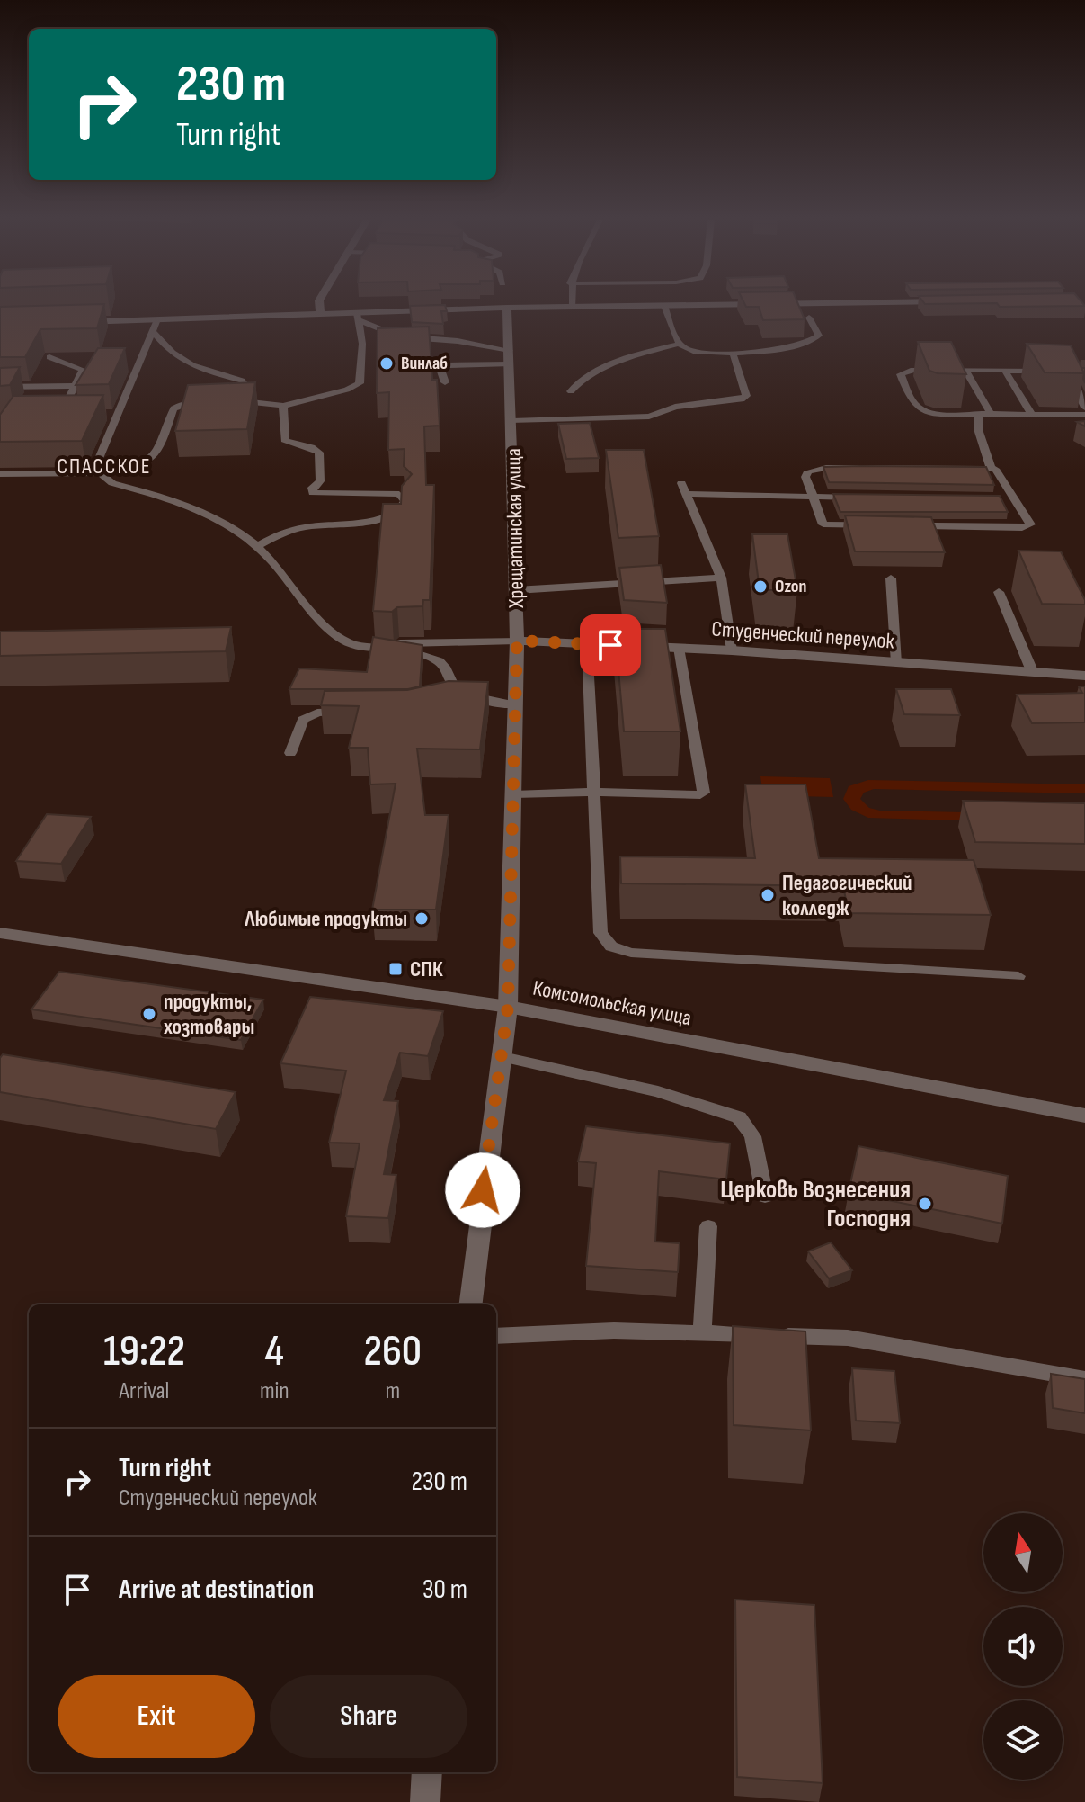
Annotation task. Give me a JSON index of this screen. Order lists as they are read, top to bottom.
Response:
{
  "streets": {
    "street": ["Хрещатинская улица", "Студенческий переулок", "Комсомольская улица"]
  },
  "crossings": [
    ["Хрещатинская улица", "Студенческий переулок"],
    ["Хрещатинская улица", "Комсомольская улица"]
  ],
  "districts": ["СПАССКОЕ"],
  "places": {
    "other": [
      "Винлаб",
      "Ozon",
      "Педагогический колледж",
      "Любимые продукты",
      "продукты, хозтовары",
      "Церковь Вознесения Господня"
    ],
    "transit": ["СПК"]
  },
  "north": "top",
  "page": {
    "turn": ["230 m", "Turn right"],
    "eta": [
      "19:22",
      "Arrival",
      "4",
      "min",
      "260",
      "m"
    ],
    "list": [
      {
        "name": "Turn right",
        "note": "Студенческий переулок",
        "value": "230 m"
      },
      {
        "name": "Arrive at destination",
        "value": "30 m"
      }
    ],
    "buttons": ["Exit", "Share"]
  }
}
